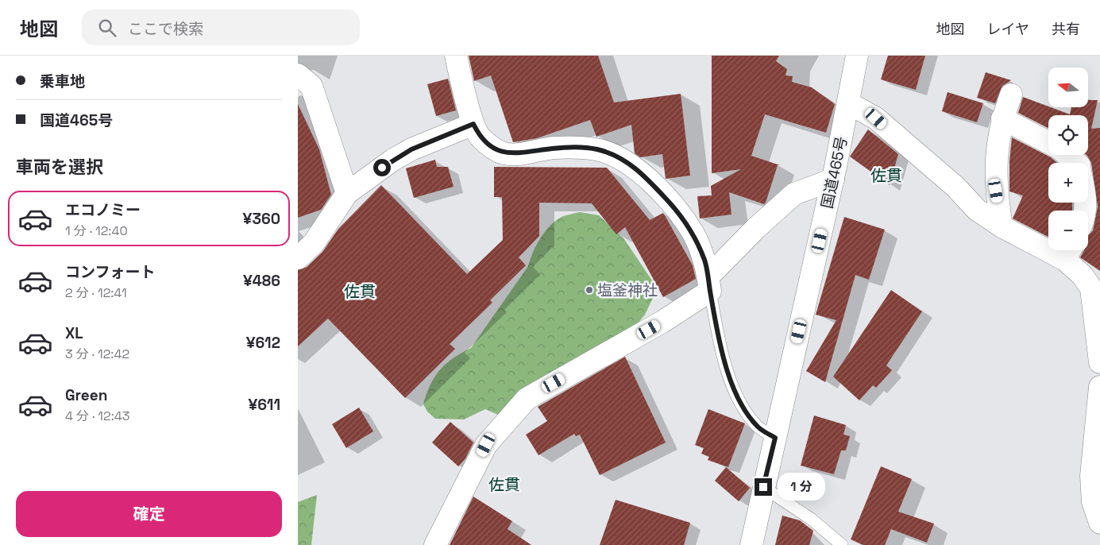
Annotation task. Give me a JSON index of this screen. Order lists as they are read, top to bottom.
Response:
{
  "streets": {
    "main road": ["国道465号"]
  },
  "districts": ["佐貫", "佐貫", "佐貫"],
  "places": ["塩釜神社"],
  "north": "left",
  "page": {
    "header": "地図",
    "search": "ここで検索",
    "nav": ["地図", "レイヤ", "共有"],
    "banner": ["乗車地", "国道465号"],
    "map_buttons": ["+", "−"],
    "heading": "車両を選択",
    "list": [
      {
        "name": "エコノミー",
        "note": "1 分 · 12:40",
        "value": "¥360"
      },
      {
        "name": "コンフォート",
        "note": "2 分 · 12:41",
        "value": "¥486"
      },
      {
        "name": "XL",
        "note": "3 分 · 12:42",
        "value": "¥612"
      },
      {
        "name": "Green",
        "note": "4 分 · 12:43",
        "value": "¥611"
      }
    ],
    "bubble": "1 分",
    "buttons": "確定"
  }
}
